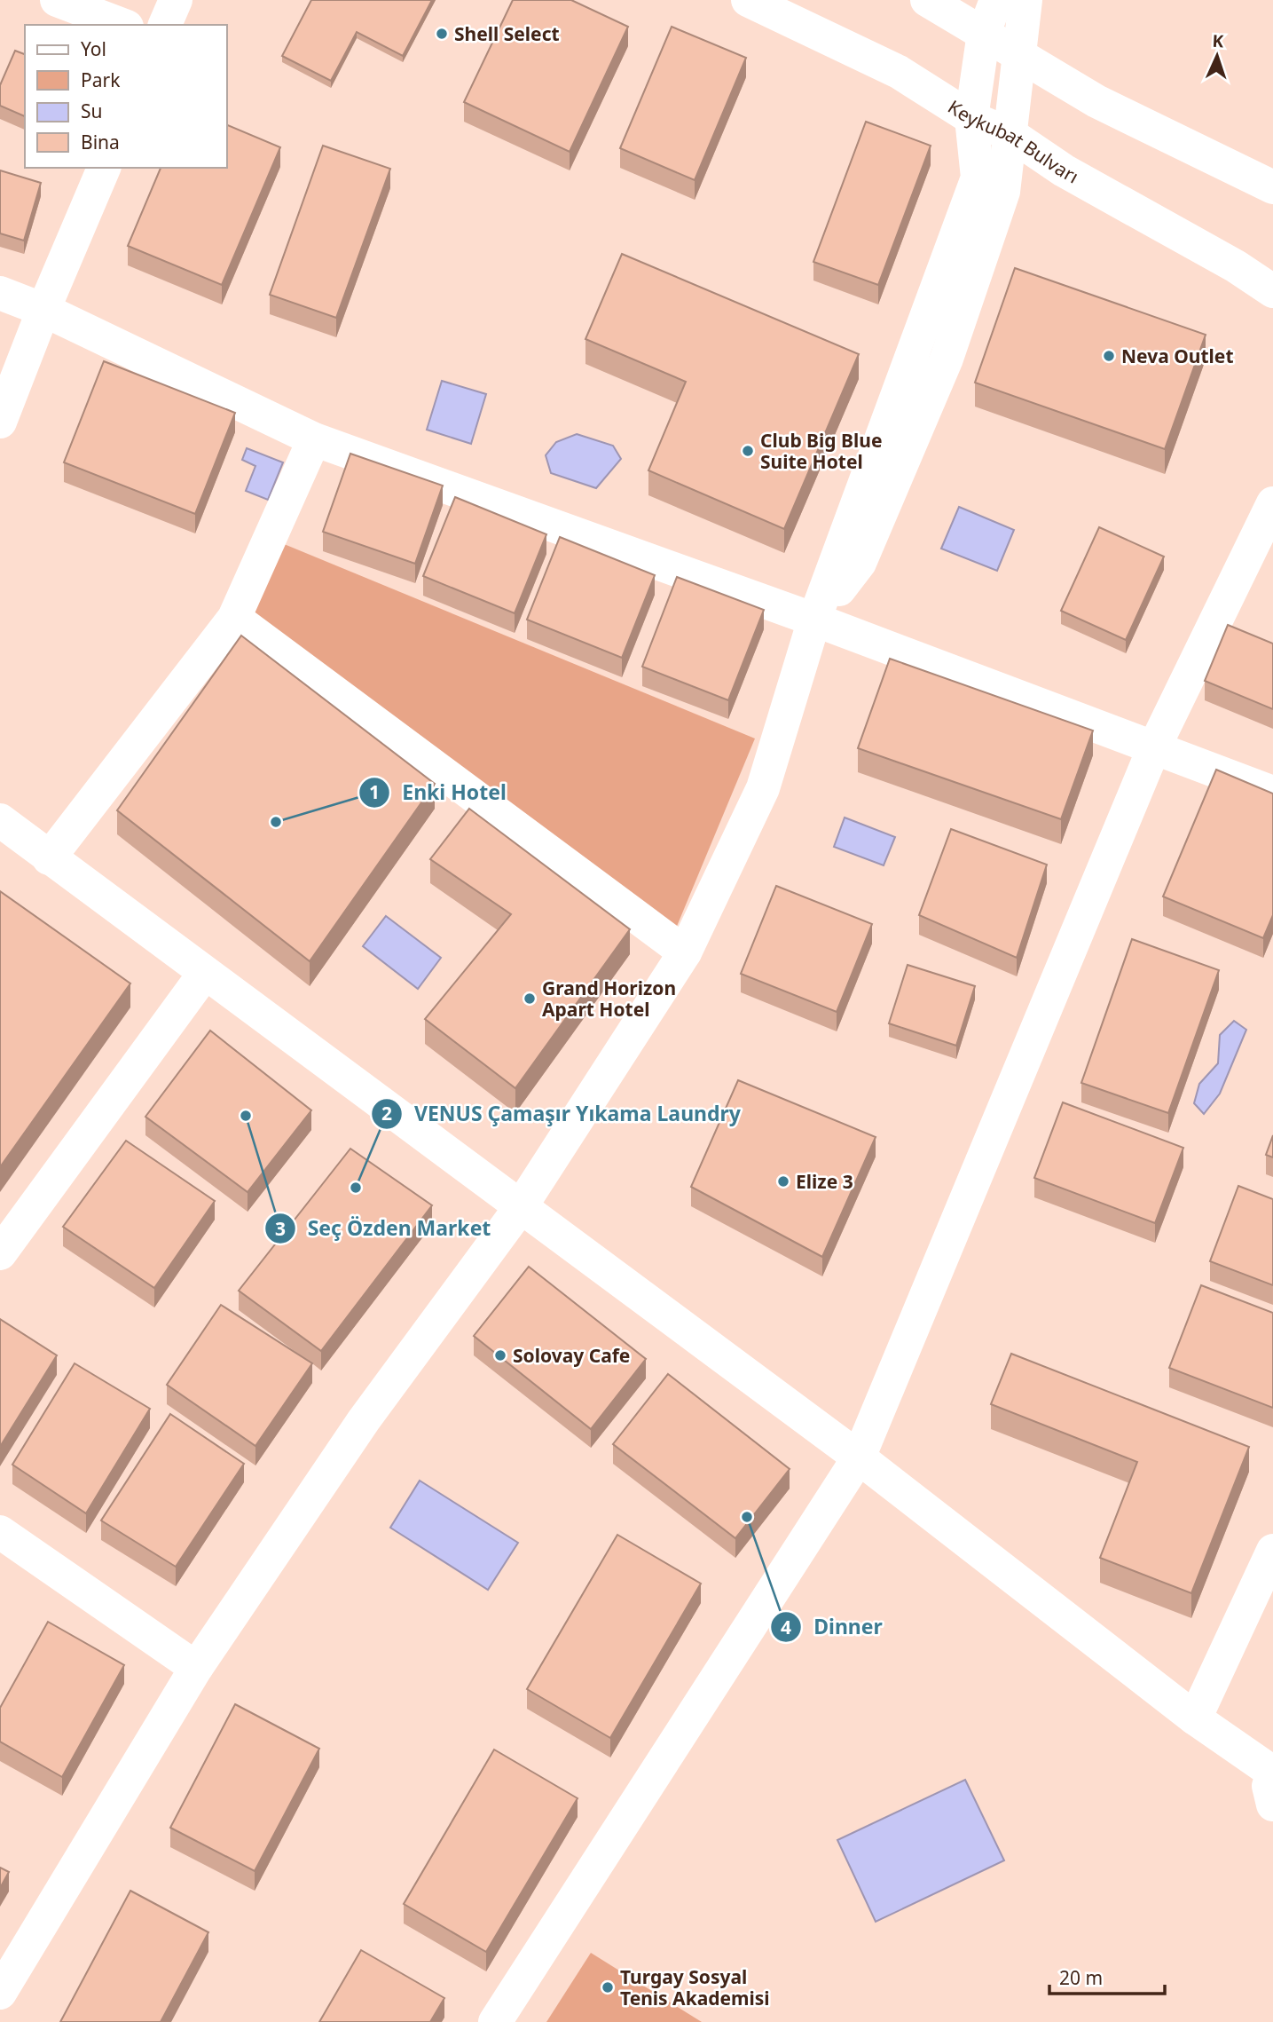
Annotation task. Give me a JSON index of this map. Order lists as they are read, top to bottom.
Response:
{
  "streets": {
    "main road": ["Keykubat Bulvarı"]
  },
  "places": [
    "Shell Select",
    "Neva Outlet",
    "Club Big Blue Suite Hotel",
    "Enki Hotel",
    "Grand Horizon Apart Hotel",
    "Seç Özden Market",
    "Elize 3",
    "VENUS Çamaşır Yıkama Laundry",
    "Solovay Cafe",
    "Dinner",
    "Turgay Sosyal Tenis Akademisi"
  ],
  "legend": [
    "Yol",
    "Park",
    "Su",
    "Bina"
  ],
  "scale_bar": "20 m",
  "north": "top"
}
